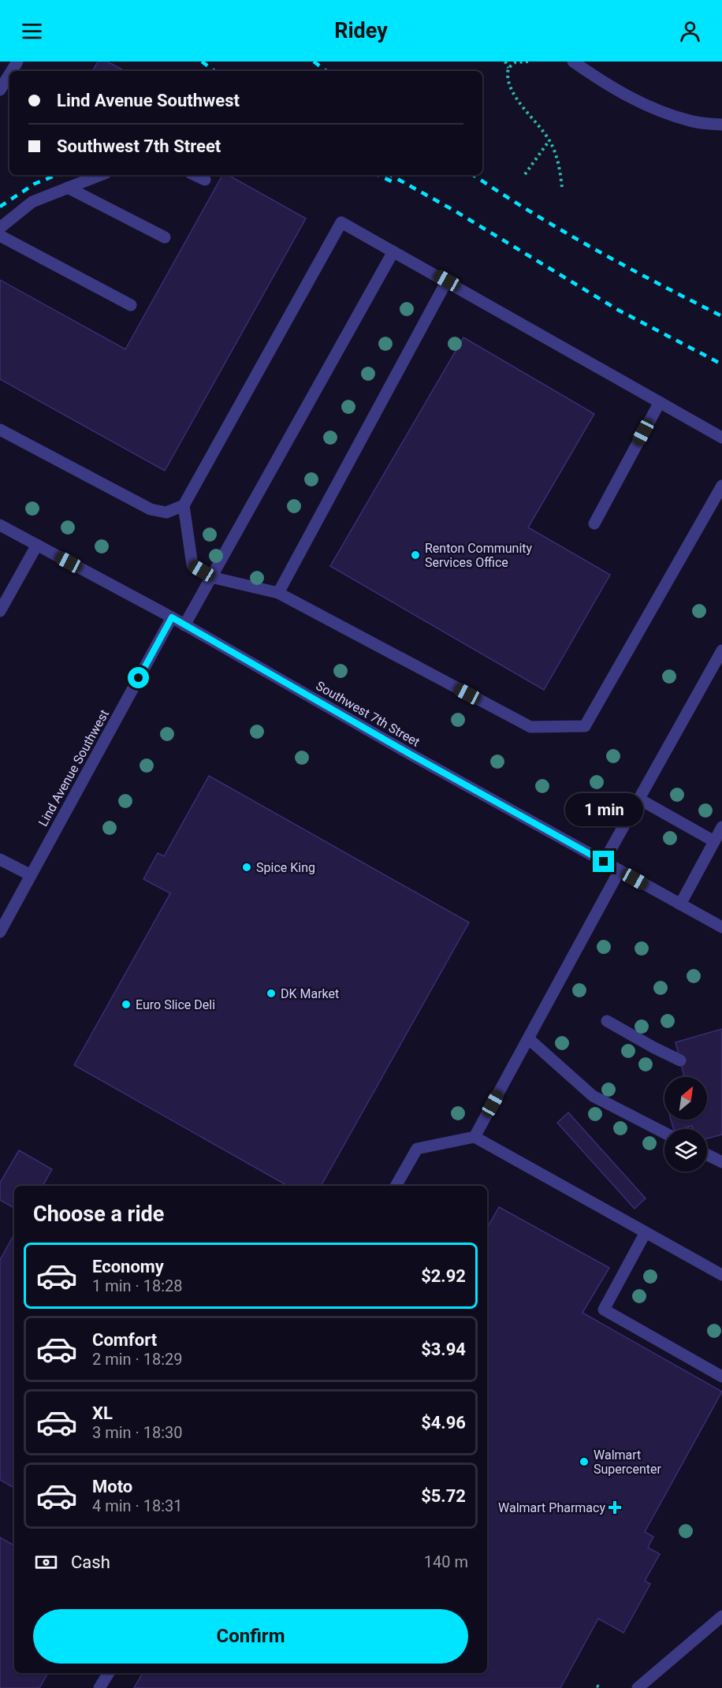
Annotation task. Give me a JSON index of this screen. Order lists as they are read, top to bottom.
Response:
{
  "streets": {
    "street": ["Southwest 7th Street", "Lind Avenue Southwest"]
  },
  "crossings": [
    ["Southwest 7th Street", "Lind Avenue Southwest"]
  ],
  "places": {
    "other": [
      "Renton Community Services Office",
      "Spice King",
      "DK Market",
      "Euro Slice Deli",
      "Walmart Supercenter"
    ],
    "health": ["Walmart Pharmacy"]
  },
  "north": "top right",
  "page": {
    "header": "Ridey",
    "banner": ["Lind Avenue Southwest", "Southwest 7th Street"],
    "bubble": "1 min",
    "heading": "Choose a ride",
    "list": [
      {
        "name": "Economy",
        "note": "1 min · 18:28",
        "value": "$2.92"
      },
      {
        "name": "Comfort",
        "note": "2 min · 18:29",
        "value": "$3.94"
      },
      {
        "name": "XL",
        "note": "3 min · 18:30",
        "value": "$4.96"
      },
      {
        "name": "Moto",
        "note": "4 min · 18:31",
        "value": "$5.72"
      }
    ],
    "pay": ["Cash", "140 m"],
    "buttons": "Confirm"
  }
}
